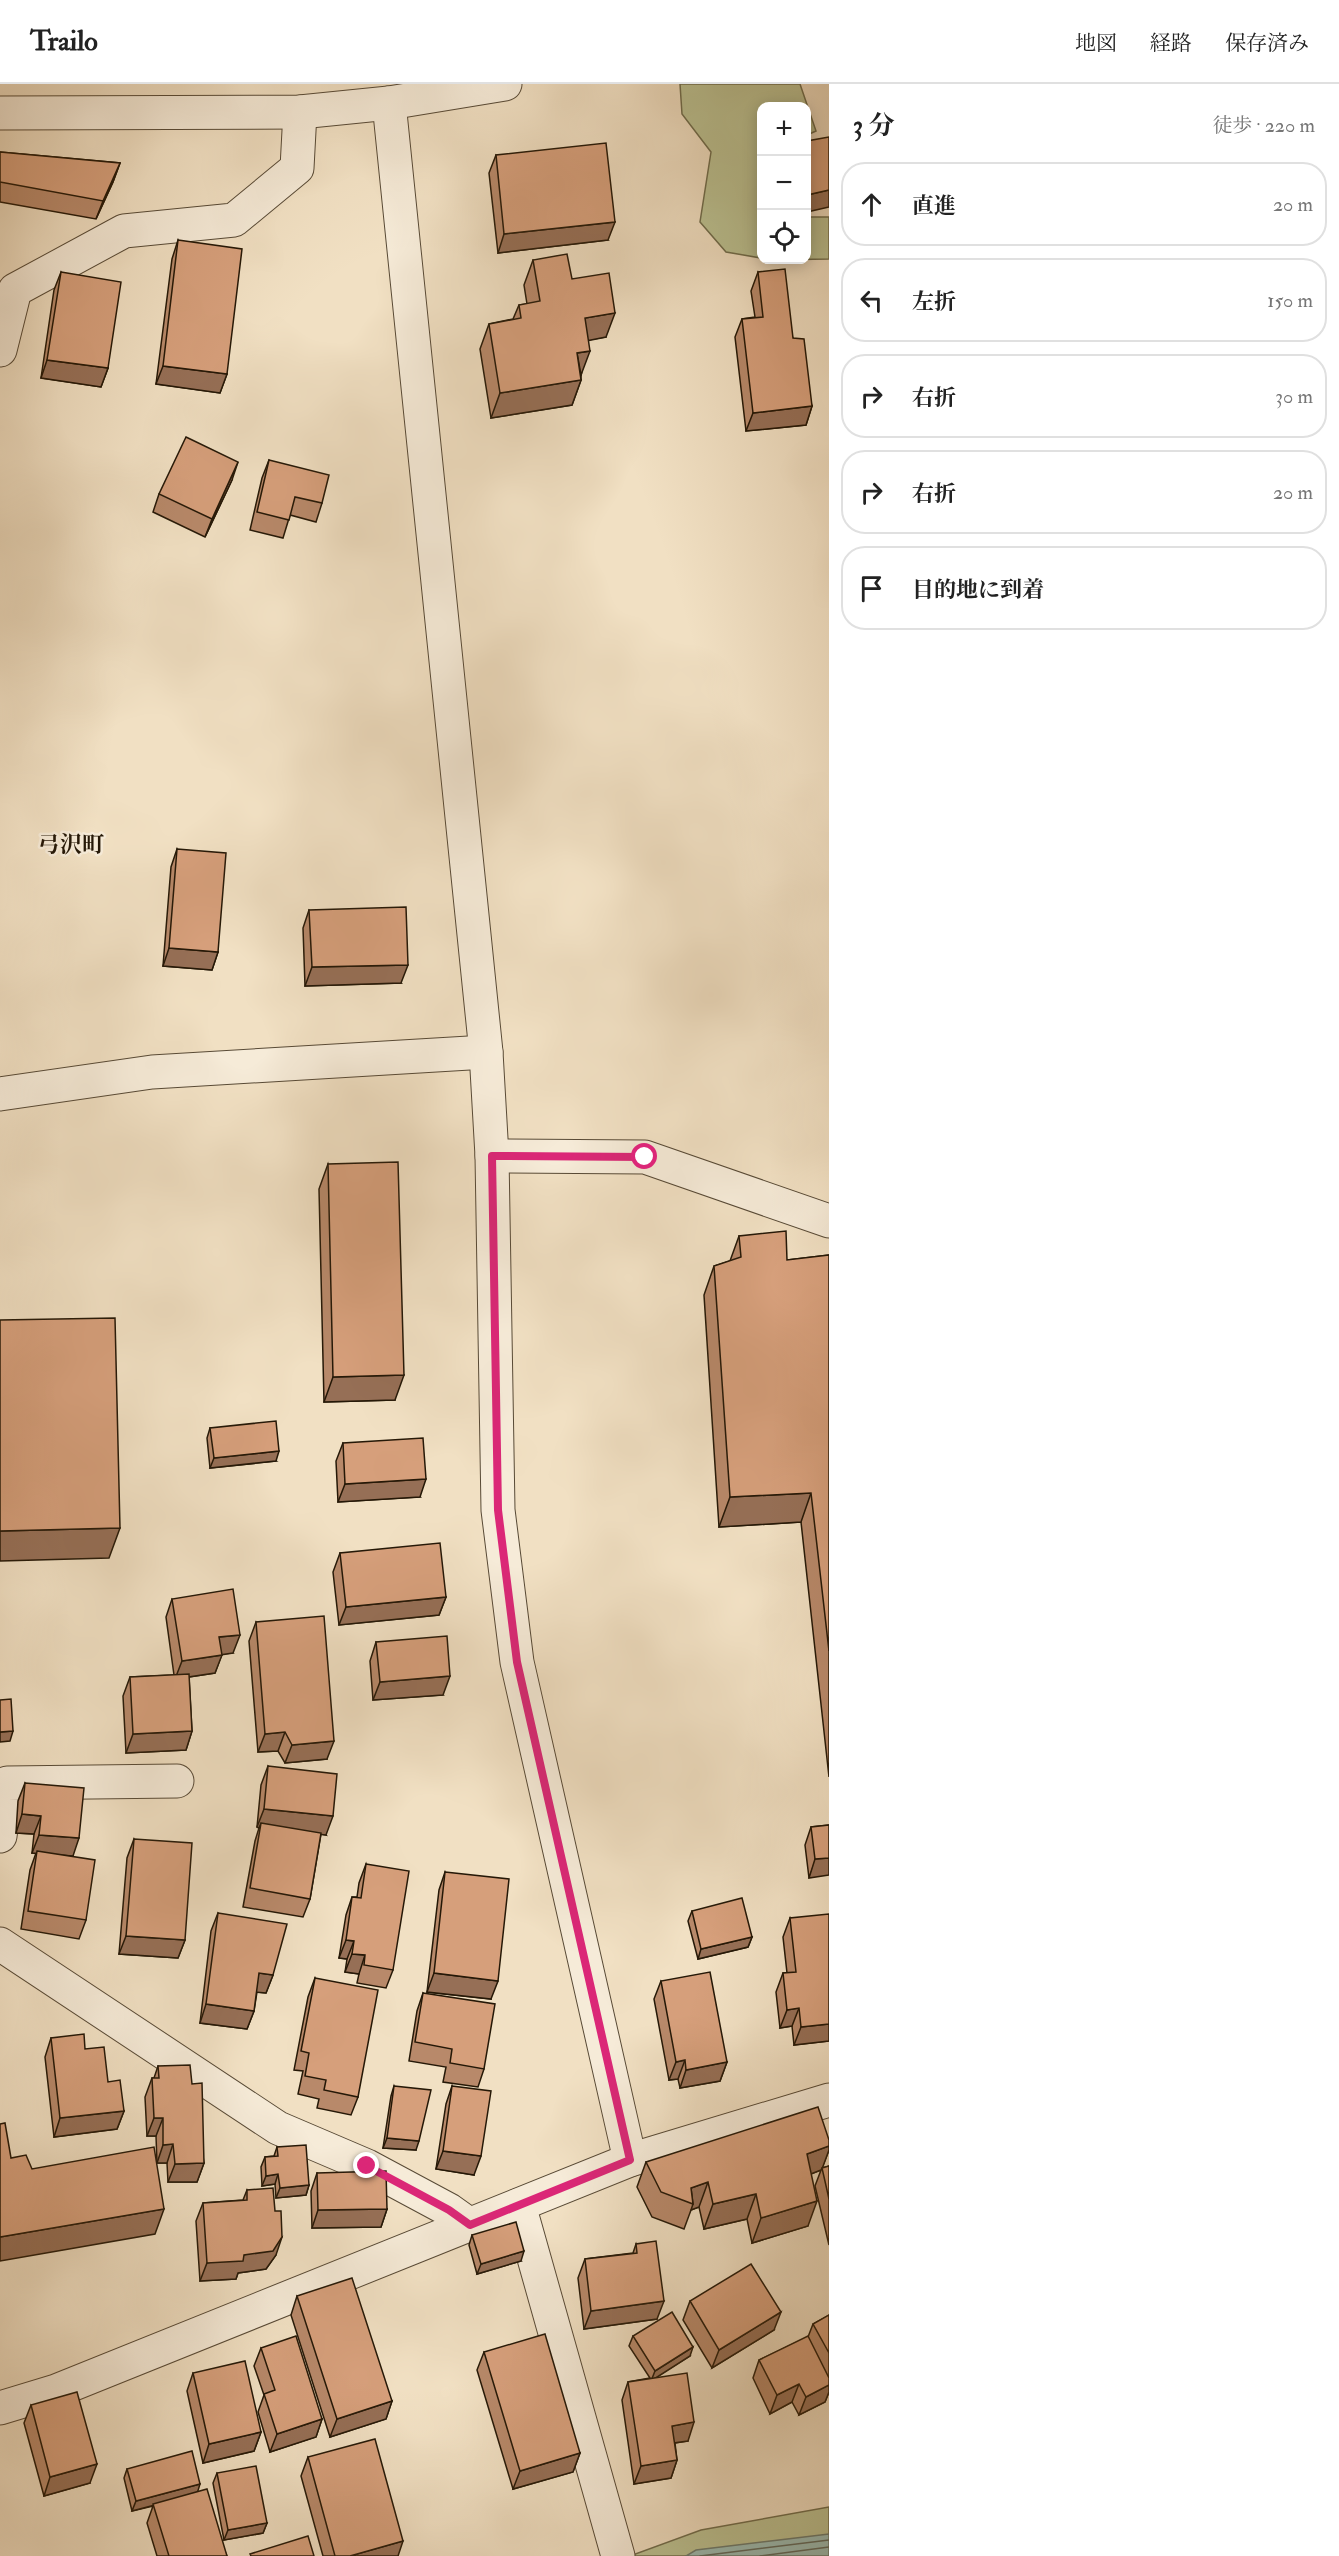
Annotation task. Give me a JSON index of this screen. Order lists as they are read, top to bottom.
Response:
{
  "districts": ["弓沢町"],
  "page": {
    "header": "Trailo",
    "nav": ["地図", "経路", "保存済み"],
    "heading": ["3 分", "徒歩 · 220 m"],
    "map_buttons": ["+", "−"],
    "list": [
      ["直進", "20 m"],
      ["左折", "150 m"],
      ["右折", "30 m"],
      ["右折", "20 m"],
      "目的地に到着"
    ]
  }
}
